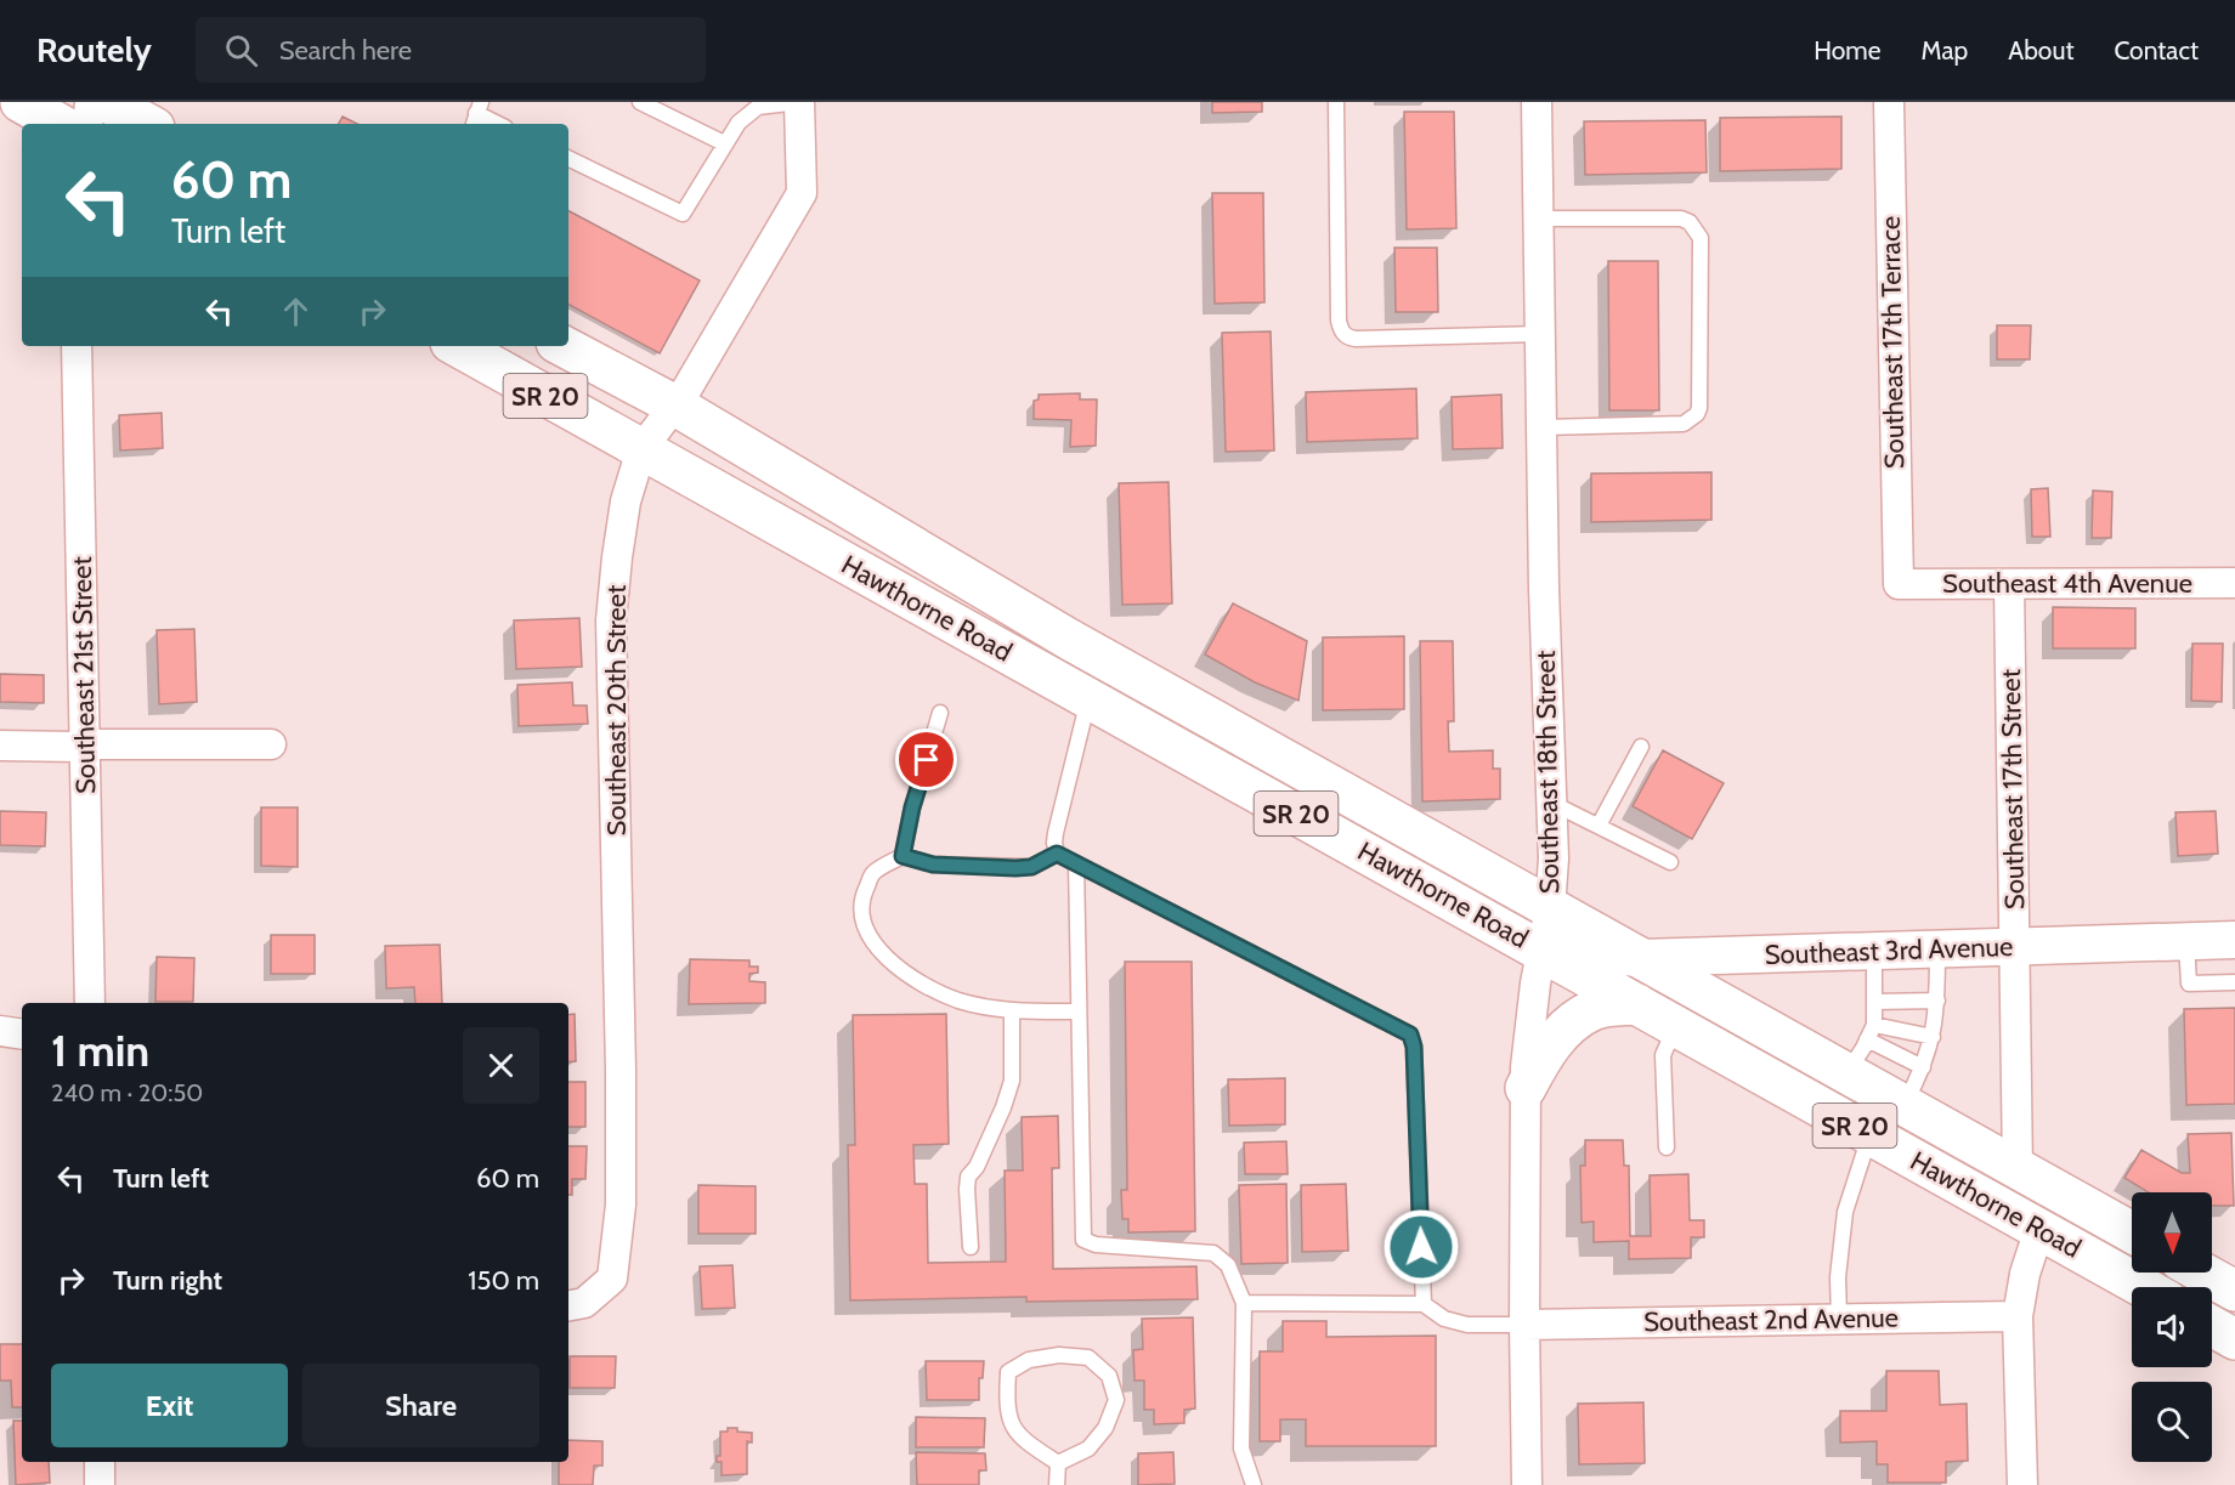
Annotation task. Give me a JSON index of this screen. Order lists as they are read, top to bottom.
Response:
{
  "streets": {
    "highway": ["SR 20", "Hawthorne Road"],
    "street": [
      "Southeast 17th Terrace",
      "Southeast 4th Avenue",
      "Southeast 21st Street",
      "Southeast 20th Street",
      "Southeast 18th Street",
      "Southeast 17th Street",
      "Southeast 3rd Avenue",
      "Southeast 2nd Avenue"
    ]
  },
  "crossings": [
    ["Southeast 17th Terrace", "Southeast 4th Avenue"],
    ["Southeast 4th Avenue", "Southeast 17th Street"],
    ["Hawthorne Road", "Southeast 20th Street"],
    ["Hawthorne Road", "Southeast 18th Street"],
    ["Hawthorne Road", "Southeast 17th Street"],
    ["Hawthorne Road", "Southeast 3rd Avenue"],
    ["Southeast 18th Street", "Southeast 3rd Avenue"],
    ["Southeast 18th Street", "Southeast 2nd Avenue"],
    ["Southeast 17th Street", "Southeast 3rd Avenue"]
  ],
  "north": "bottom",
  "page": {
    "header": "Routely",
    "search": "Search here",
    "nav": [
      "Home",
      "Map",
      "About",
      "Contact"
    ],
    "turn": ["60 m", "Turn left"],
    "heading": ["1 min", "240 m · 20:50"],
    "list": [
      {
        "name": "Turn left",
        "value": "60 m"
      },
      {
        "name": "Turn right",
        "value": "150 m"
      }
    ],
    "buttons": ["Exit", "Share"]
  }
}
